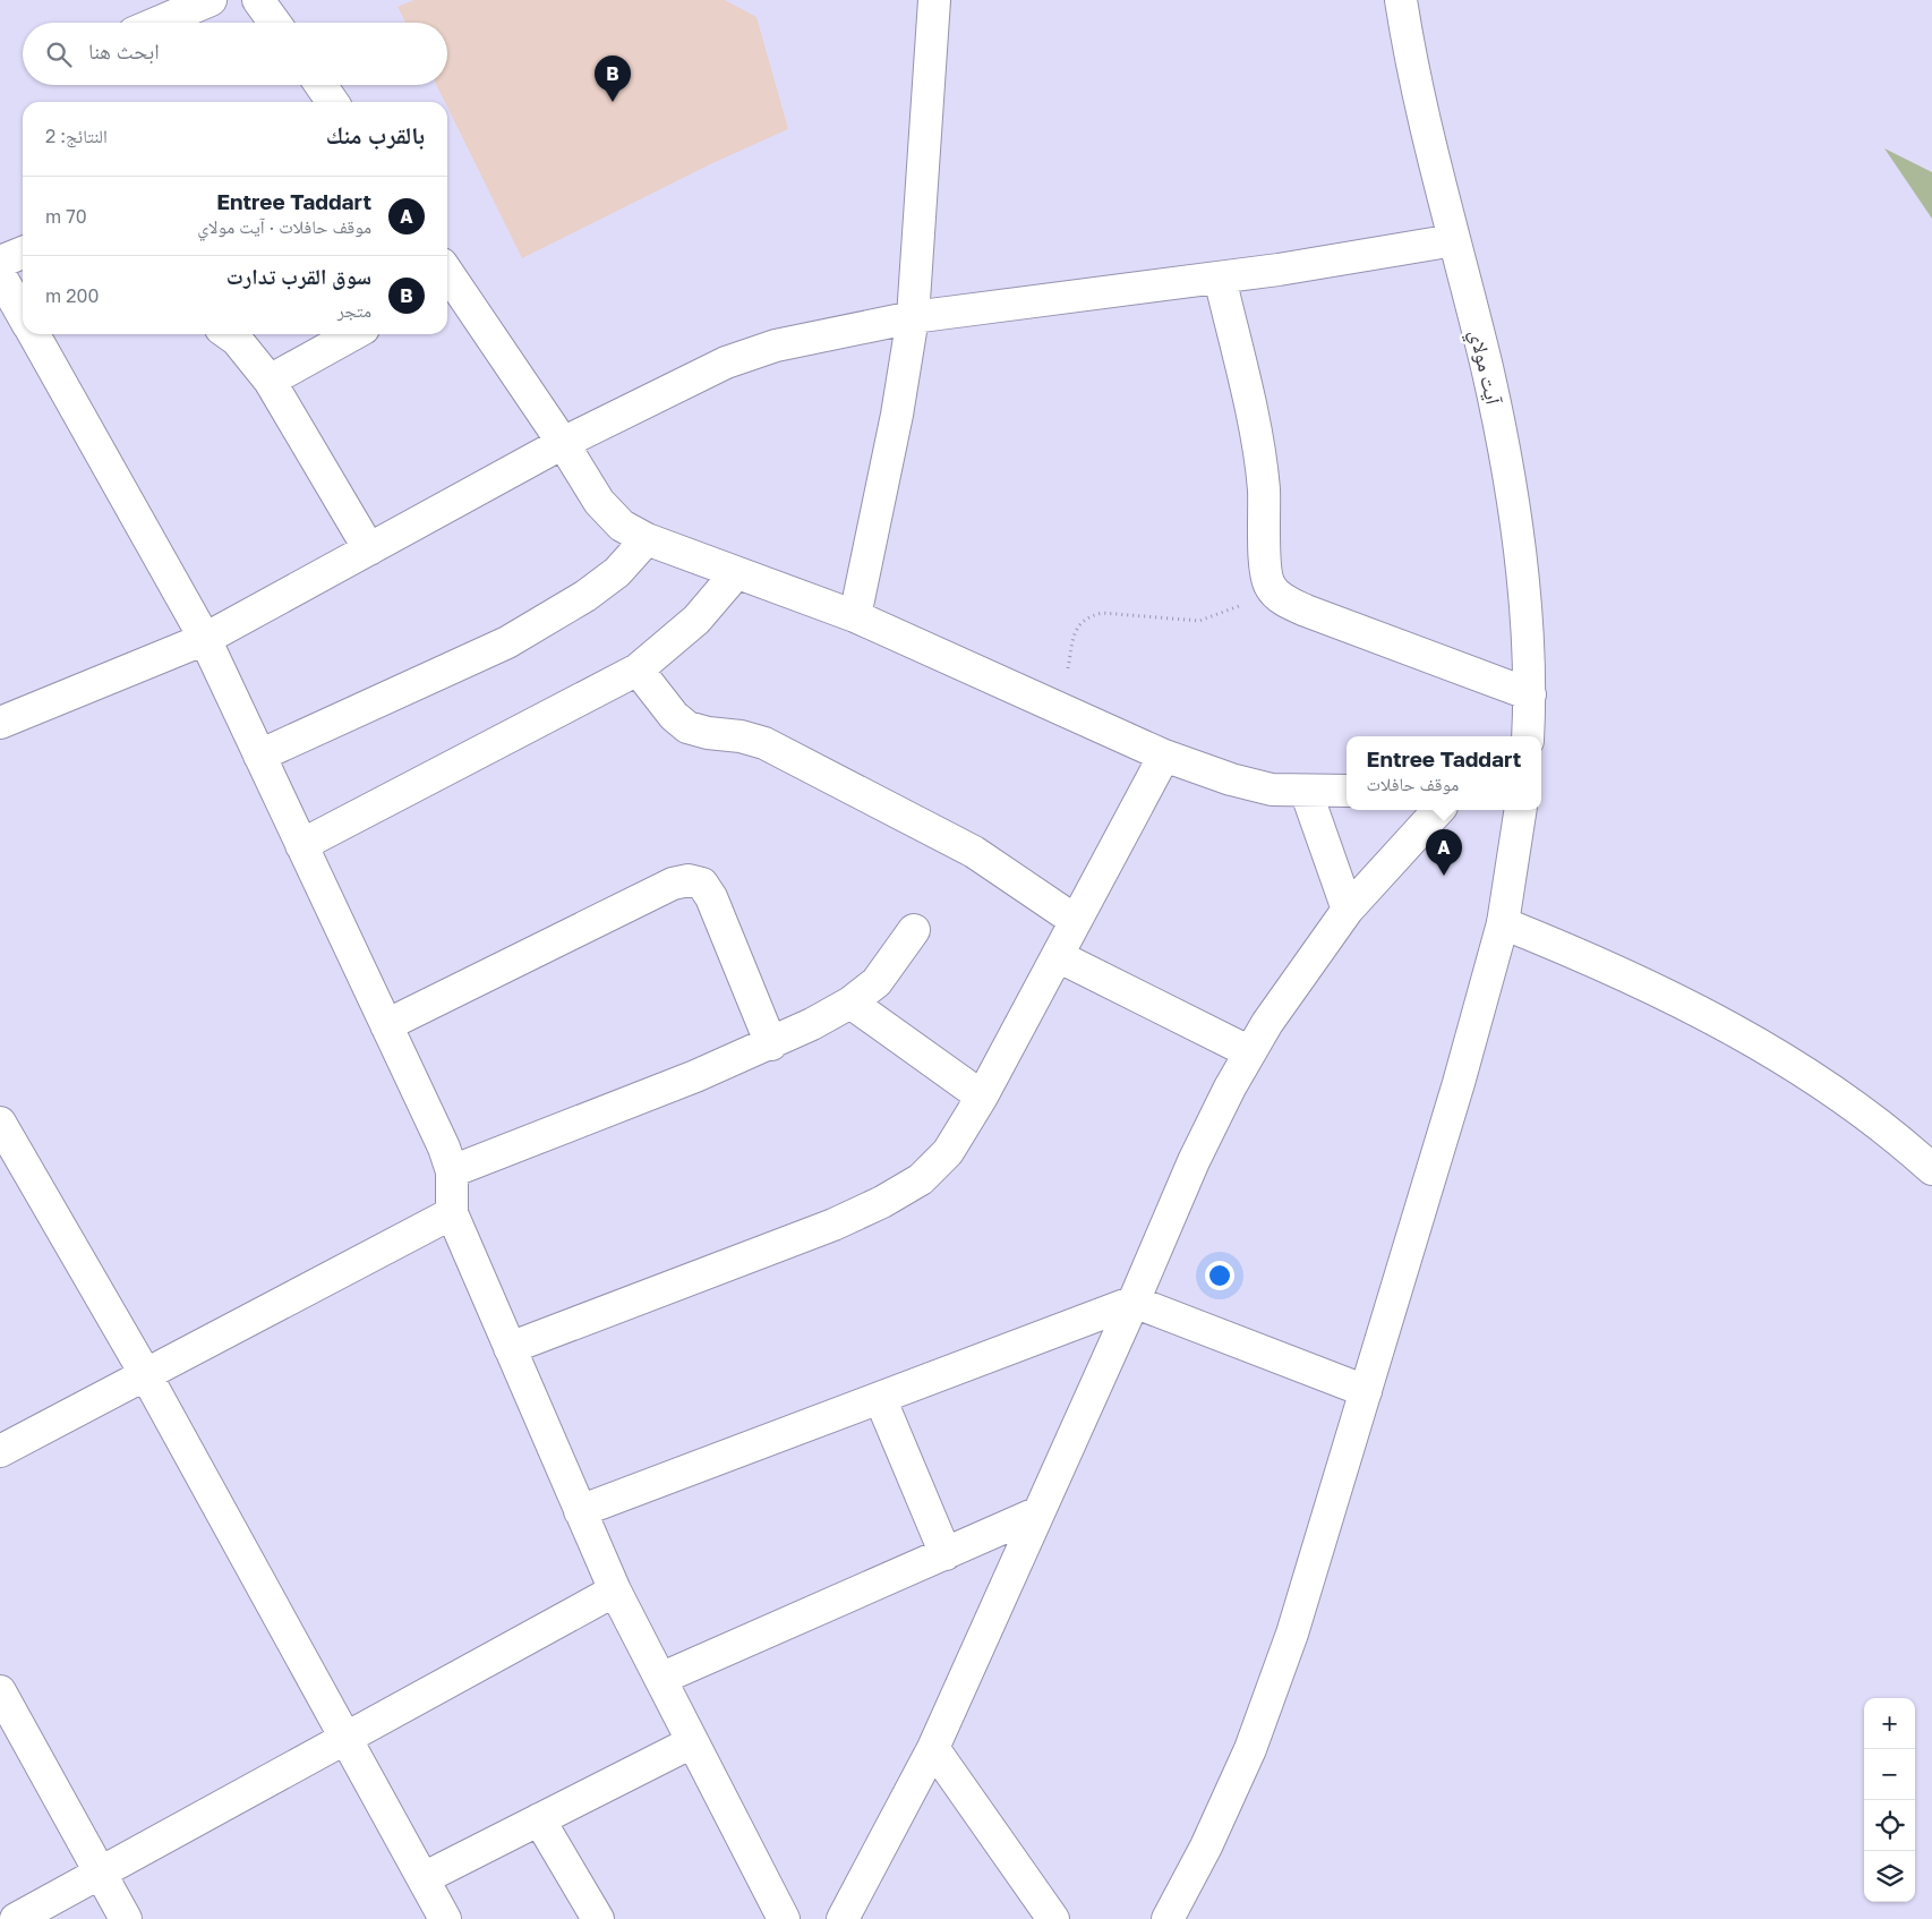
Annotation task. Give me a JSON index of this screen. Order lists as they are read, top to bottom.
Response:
{
  "streets": {
    "street": ["آيت مولاي"]
  },
  "page": {
    "search": "ابحث هنا",
    "pins": ["B", "A"],
    "heading": ["بالقرب منك", "النتائج: 2"],
    "list": [
      {
        "mark": "A",
        "name": "Entree Taddart",
        "note": "موقف حافلات · آيت مولاي",
        "value": "70 m"
      },
      {
        "mark": "B",
        "name": "سوق القرب تدارت",
        "note": "متجر",
        "value": "200 m"
      }
    ],
    "popup": ["Entree Taddart", "موقف حافلات"],
    "map_buttons": ["+", "−"]
  }
}
